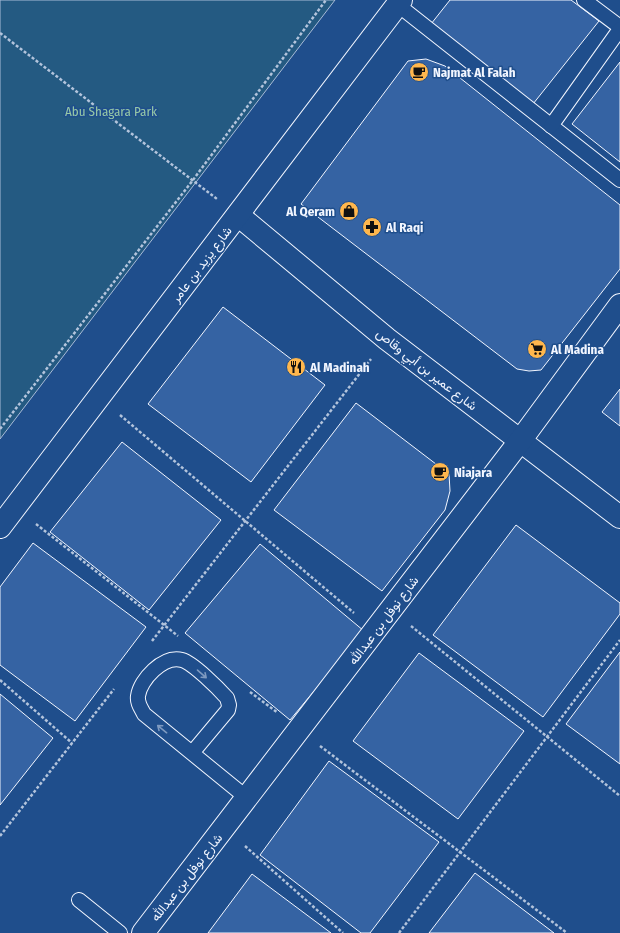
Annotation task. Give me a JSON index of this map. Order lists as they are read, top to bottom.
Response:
{
  "streets": {
    "street": ["شارع يزيد بن عامر", "شارع عمير بن أبي وقاص", "شارع نوفل بن عبدالله"]
  },
  "crossings": [
    ["شارع يزيد بن عامر", "شارع عمير بن أبي وقاص"],
    ["شارع عمير بن أبي وقاص", "شارع نوفل بن عبدالله"]
  ],
  "parks": ["Abu Shagara Park"],
  "places": {
    "cafe": ["Najmat Al Falah", "Niajara"],
    "shop": ["Al Qeram"],
    "pharmacy": ["Al Raqi"],
    "supermarket": ["Al Madina"],
    "restaurant": ["Al Madinah"]
  }
}
